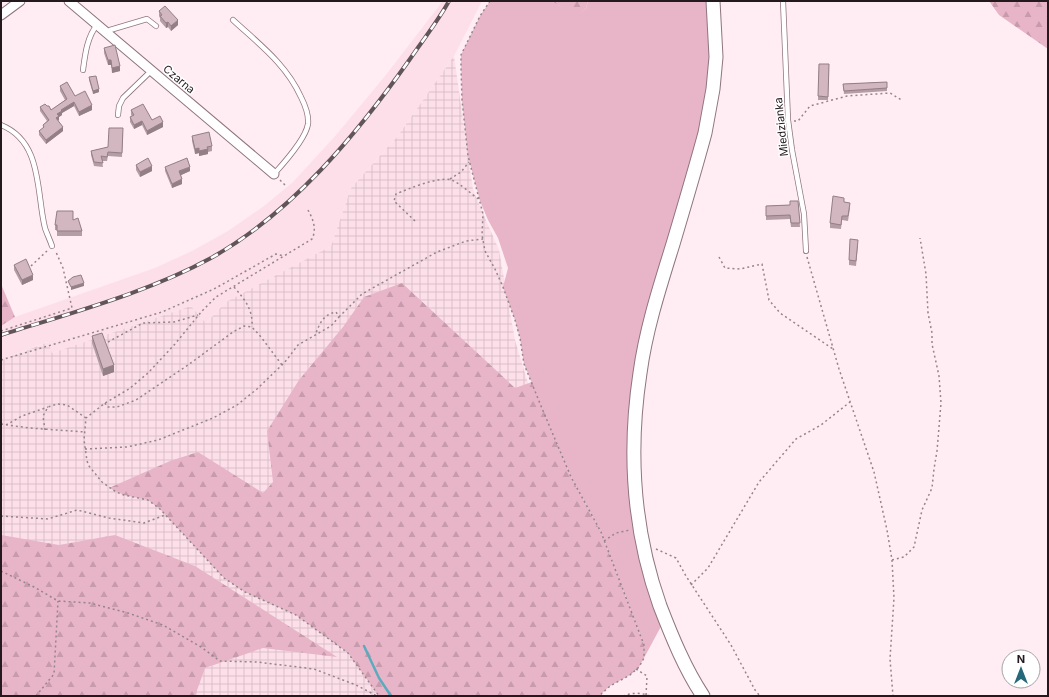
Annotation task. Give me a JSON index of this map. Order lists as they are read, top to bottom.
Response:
{
  "streets": {
    "street": ["Czarna"],
    "lane": ["Miedzianka"]
  },
  "north": "top"
}
